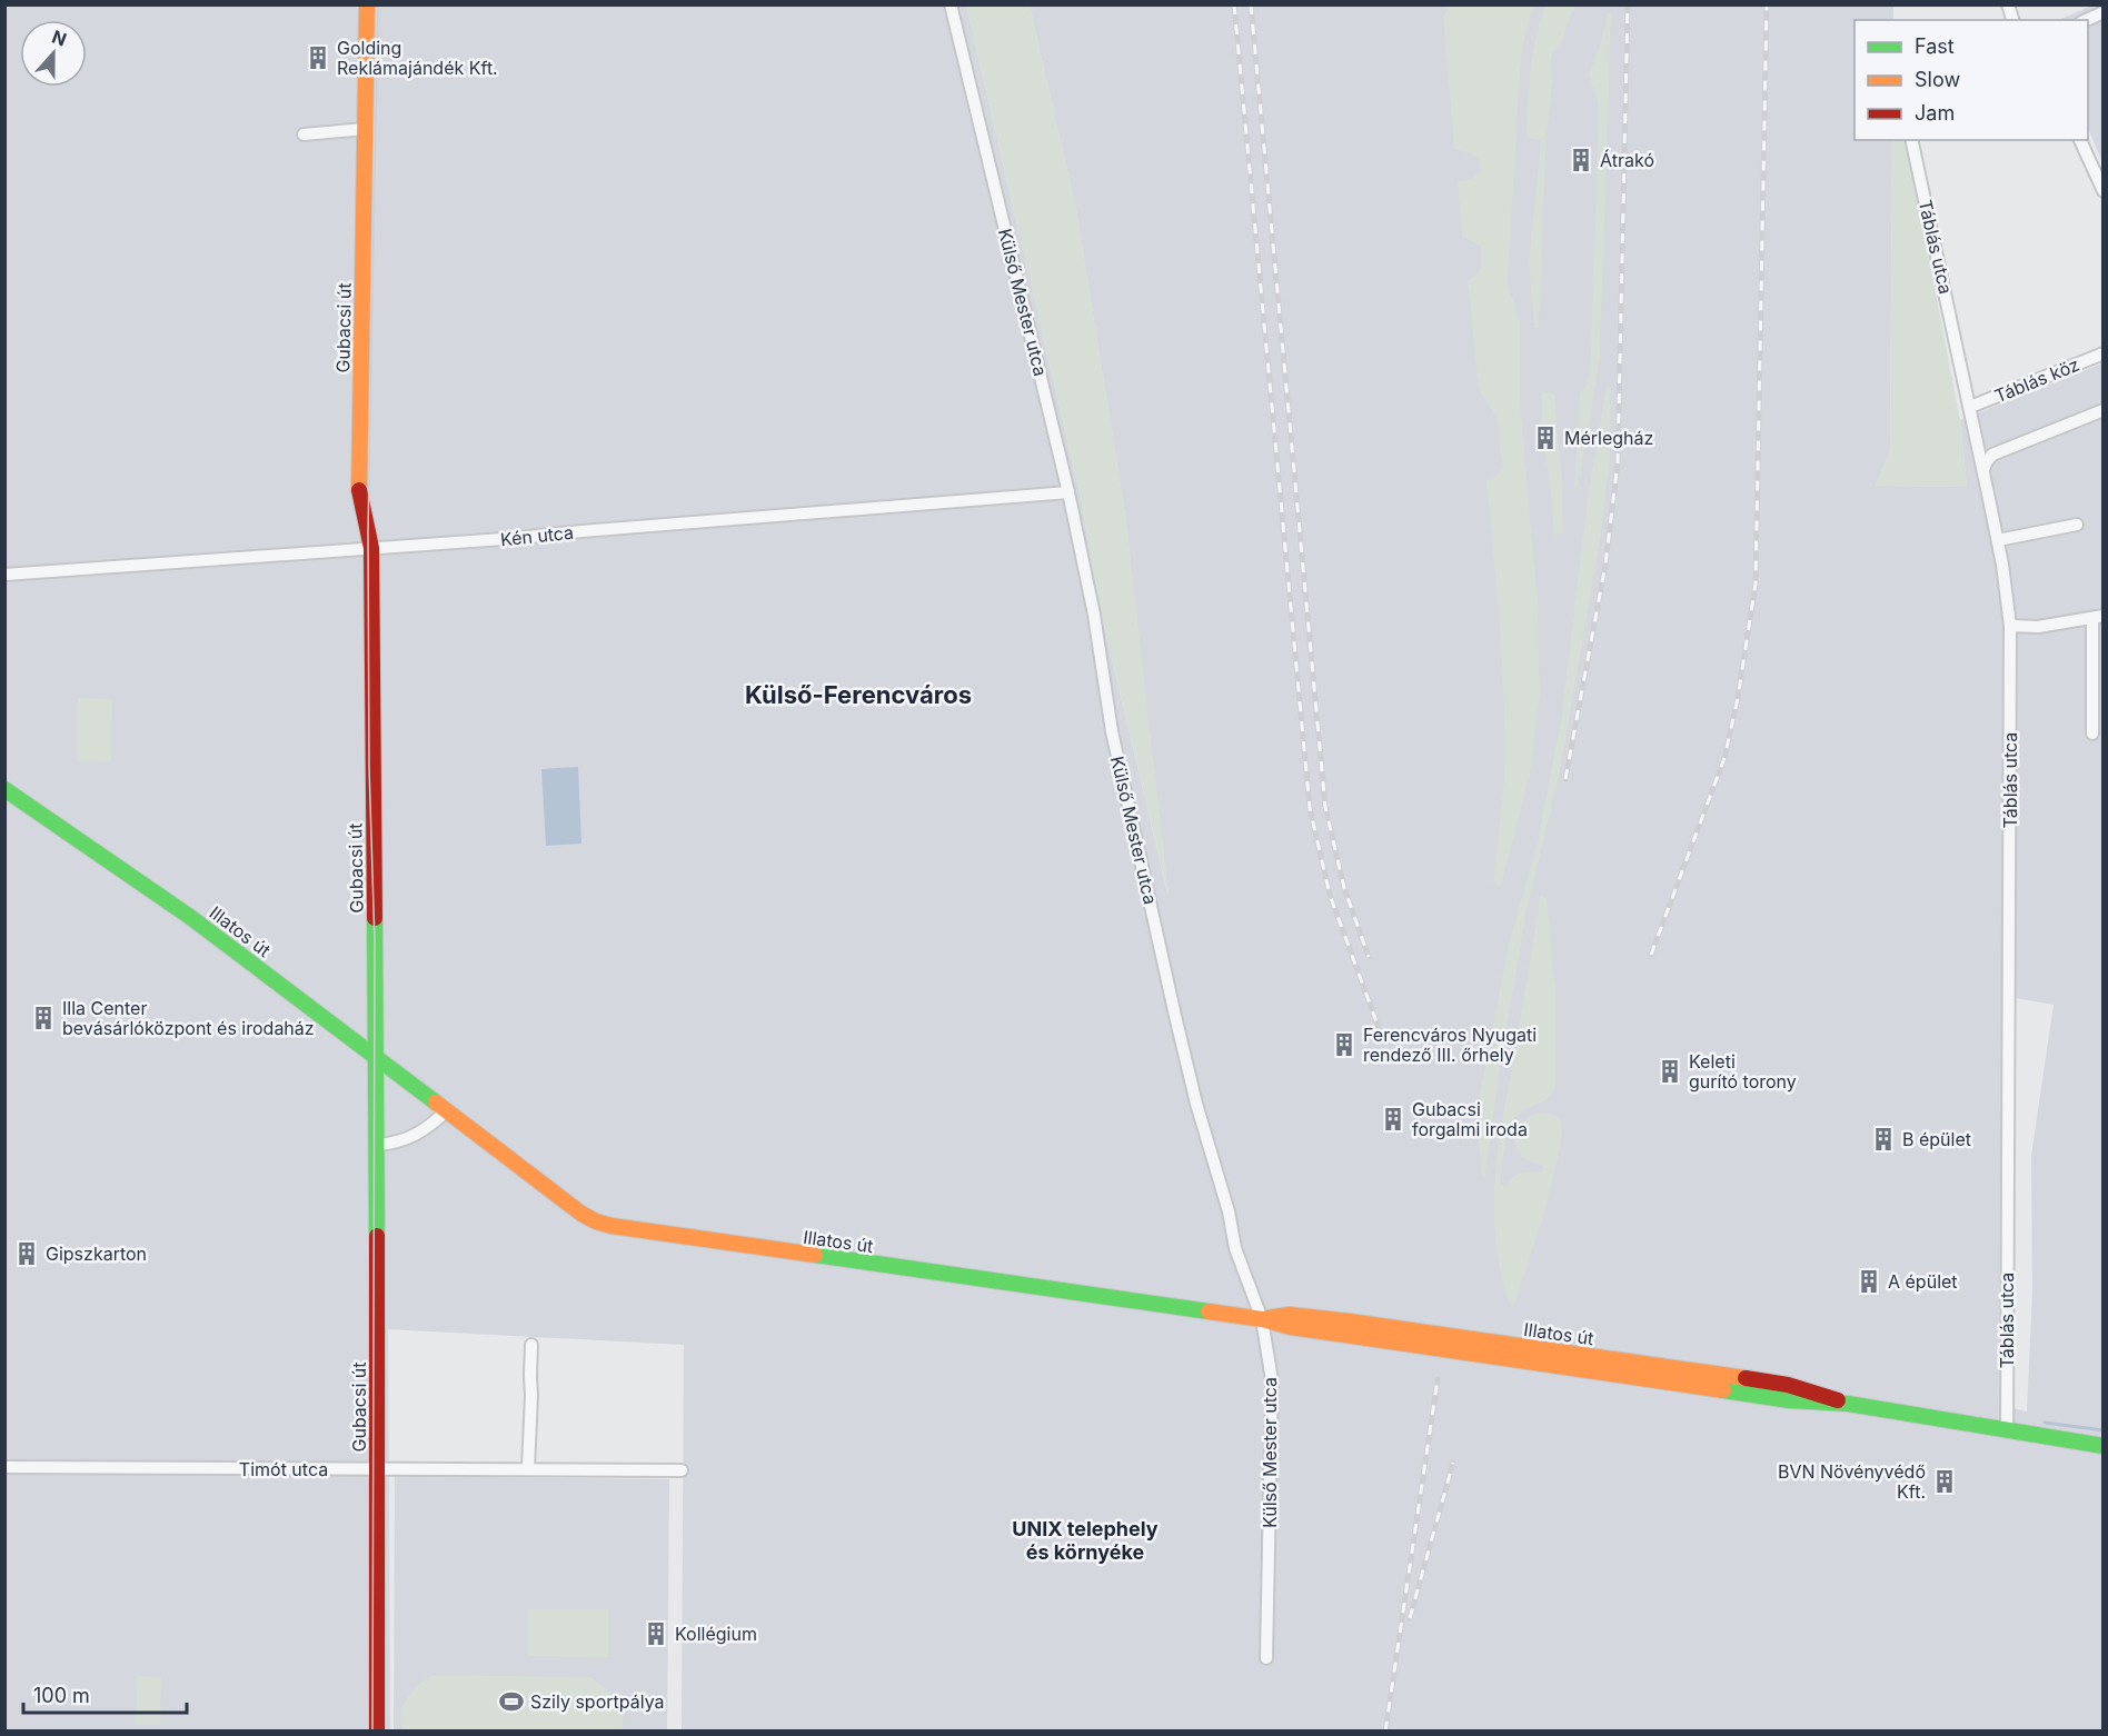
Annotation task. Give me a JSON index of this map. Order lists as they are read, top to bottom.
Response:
{
  "streets": {
    "street": [
      "Táblás utca",
      "Külső Mester utca",
      "Gubacsi út",
      "Táblás köz",
      "Kén utca",
      "Illatos út",
      "Timót utca"
    ]
  },
  "crossings": [
    ["Táblás utca", "Táblás köz"],
    ["Táblás utca", "Illatos út"],
    ["Külső Mester utca", "Kén utca"],
    ["Külső Mester utca", "Illatos út"],
    ["Gubacsi út", "Kén utca"],
    ["Gubacsi út", "Illatos út"],
    ["Gubacsi út", "Timót utca"]
  ],
  "districts": ["Külső-Ferencváros", "UNIX telephely és környéke"],
  "places": {
    "building": [
      "Golding Reklámajándék Kft.",
      "Átrakó",
      "Mérlegház",
      "Illa Center bevásárlóközpont és irodaház",
      "Ferencváros Nyugati rendező III. őrhely",
      "Keleti gurító torony",
      "Gubacsi forgalmi iroda",
      "B épület",
      "Gipszkarton",
      "A épület",
      "BVN Növényvédő Kft.",
      "Kollégium"
    ],
    "sports": ["Szily sportpálya"]
  },
  "legend": ["Fast", "Slow", "Jam"],
  "scale_bar": "100 m",
  "north": "top"
}
